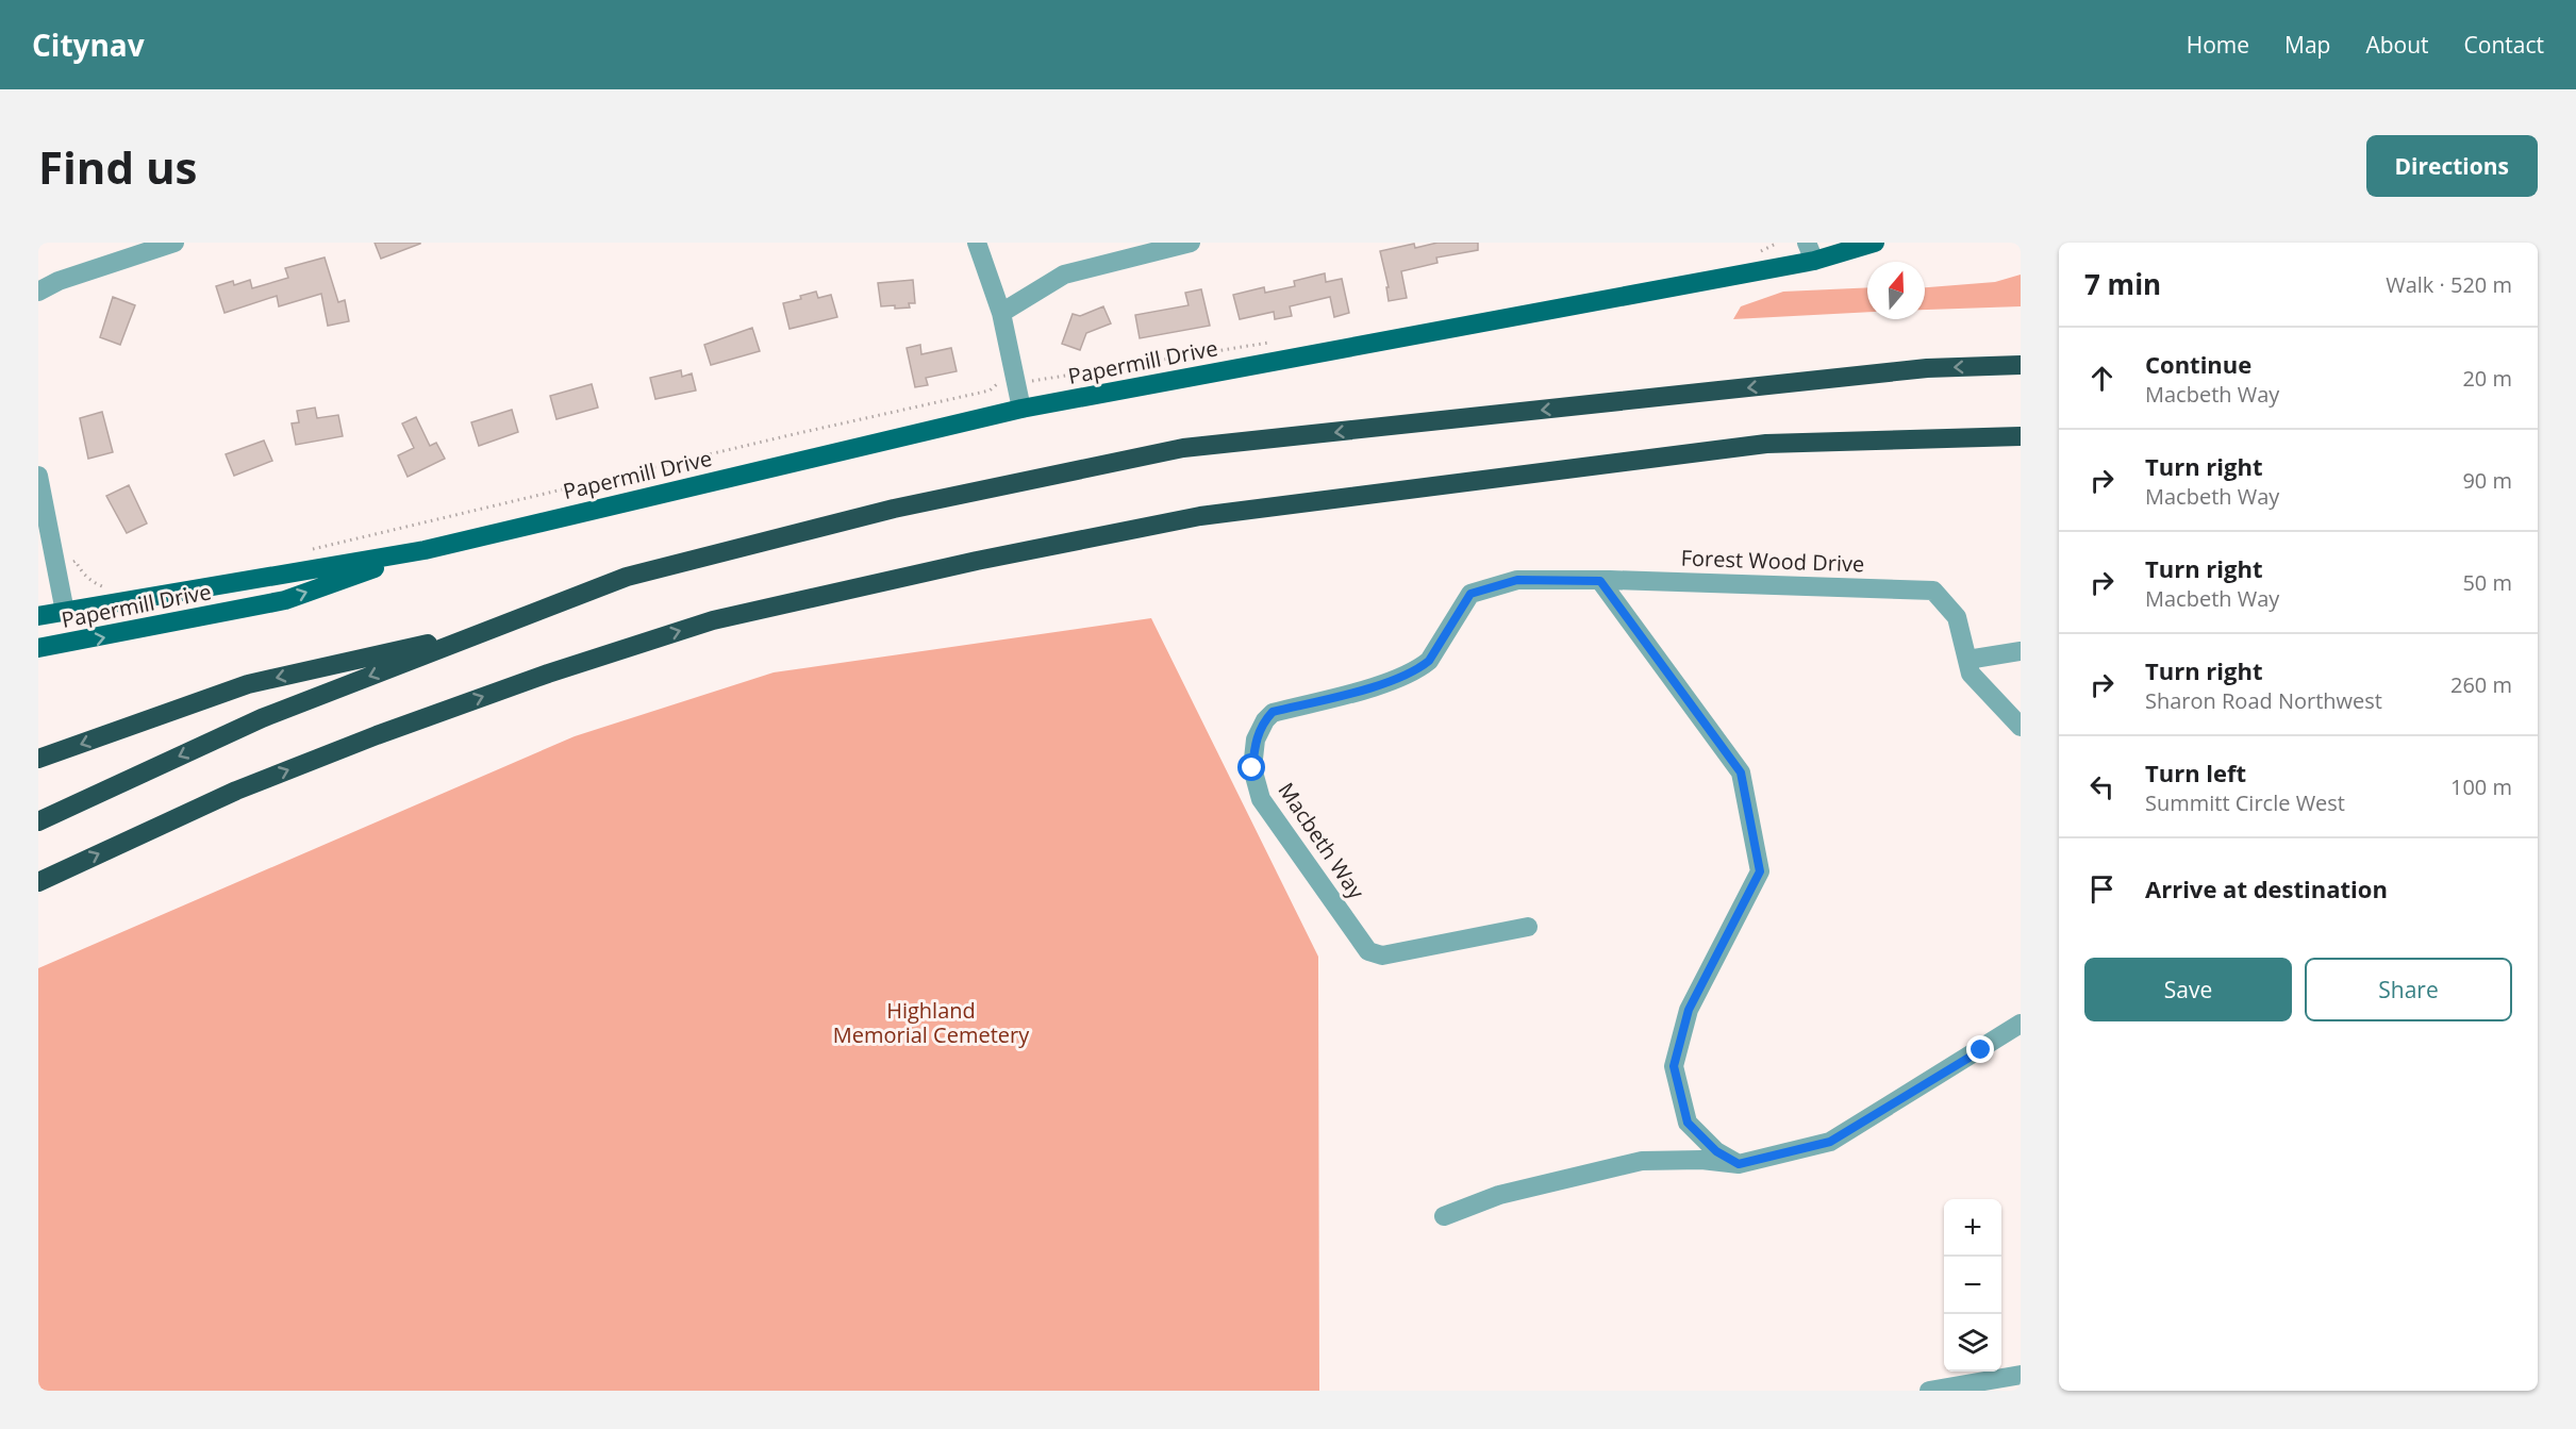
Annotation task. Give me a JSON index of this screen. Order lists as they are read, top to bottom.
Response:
{
  "streets": {
    "main road": ["Papermill Drive"],
    "street": ["Forest Wood Drive", "Macbeth Way"]
  },
  "crossings": [
    ["Forest Wood Drive", "Macbeth Way"]
  ],
  "parks": ["Highland Memorial Cemetery"],
  "north": "top",
  "page": {
    "header": "Citynav",
    "nav": [
      "Home",
      "Map",
      "About",
      "Contact"
    ],
    "buttons": [
      "Directions",
      ["Save", "Share"]
    ],
    "title": "Find us",
    "heading": ["7 min", "Walk · 520 m"],
    "list": [
      ["Continue", "Macbeth Way", "20 m"],
      ["Turn right", "Macbeth Way", "90 m"],
      ["Turn right", "Macbeth Way", "50 m"],
      ["Turn right", "Sharon Road Northwest", "260 m"],
      ["Turn left", "Summitt Circle West", "100 m"],
      "Arrive at destination"
    ],
    "map_buttons": ["+", "−"]
  }
}
